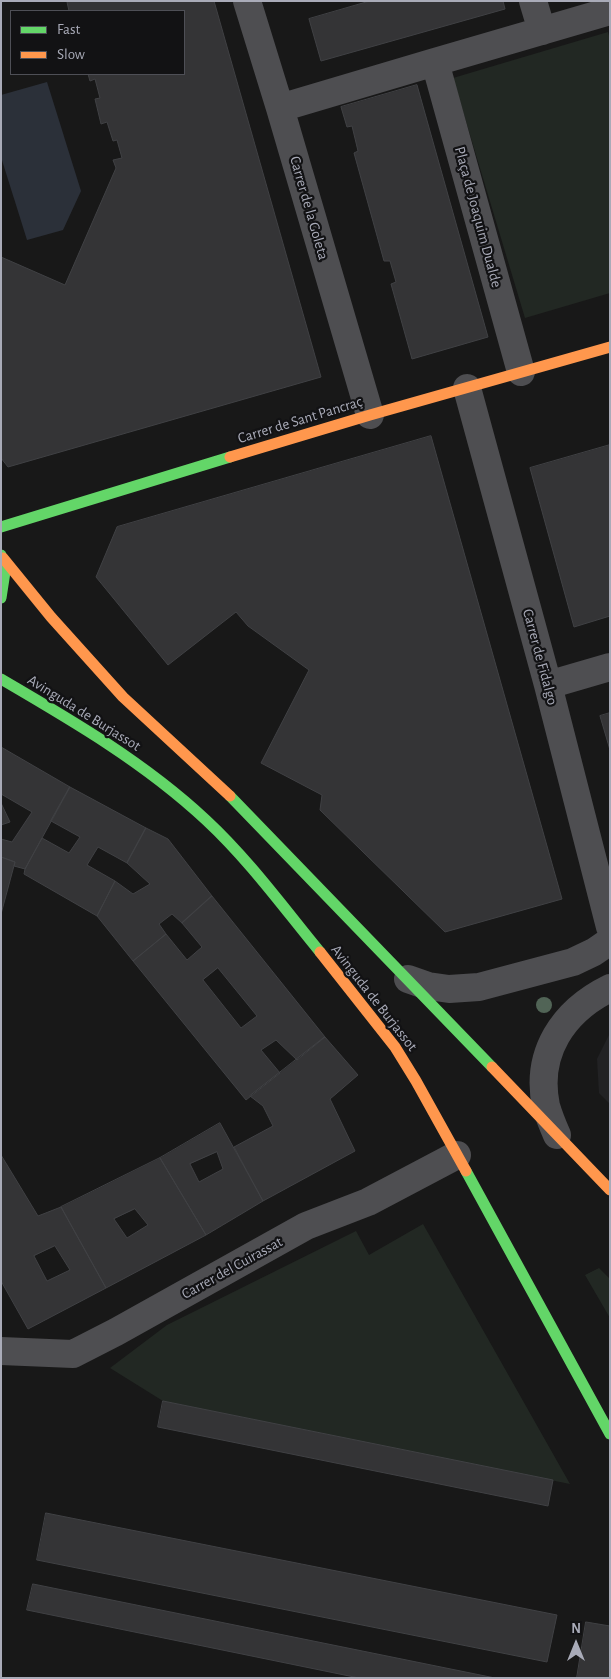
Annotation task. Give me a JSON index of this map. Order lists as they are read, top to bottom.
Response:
{
  "streets": {
    "main road": ["Carrer de Sant Pancraç", "Avinguda de Burjassot"],
    "street": [
      "Carrer de la Goleta",
      "Plaça de Joaquim Dualde",
      "Carrer de Fidalgo",
      "Carrer del Cuirassat"
    ]
  },
  "crossings": [
    ["Carrer de la Goleta", "Carrer de Sant Pancraç"],
    ["Plaça de Joaquim Dualde", "Carrer de Sant Pancraç"],
    ["Carrer de Sant Pancraç", "Carrer de Fidalgo"],
    ["Avinguda de Burjassot", "Carrer del Cuirassat"]
  ],
  "legend": ["Fast", "Slow"],
  "north": "top"
}
